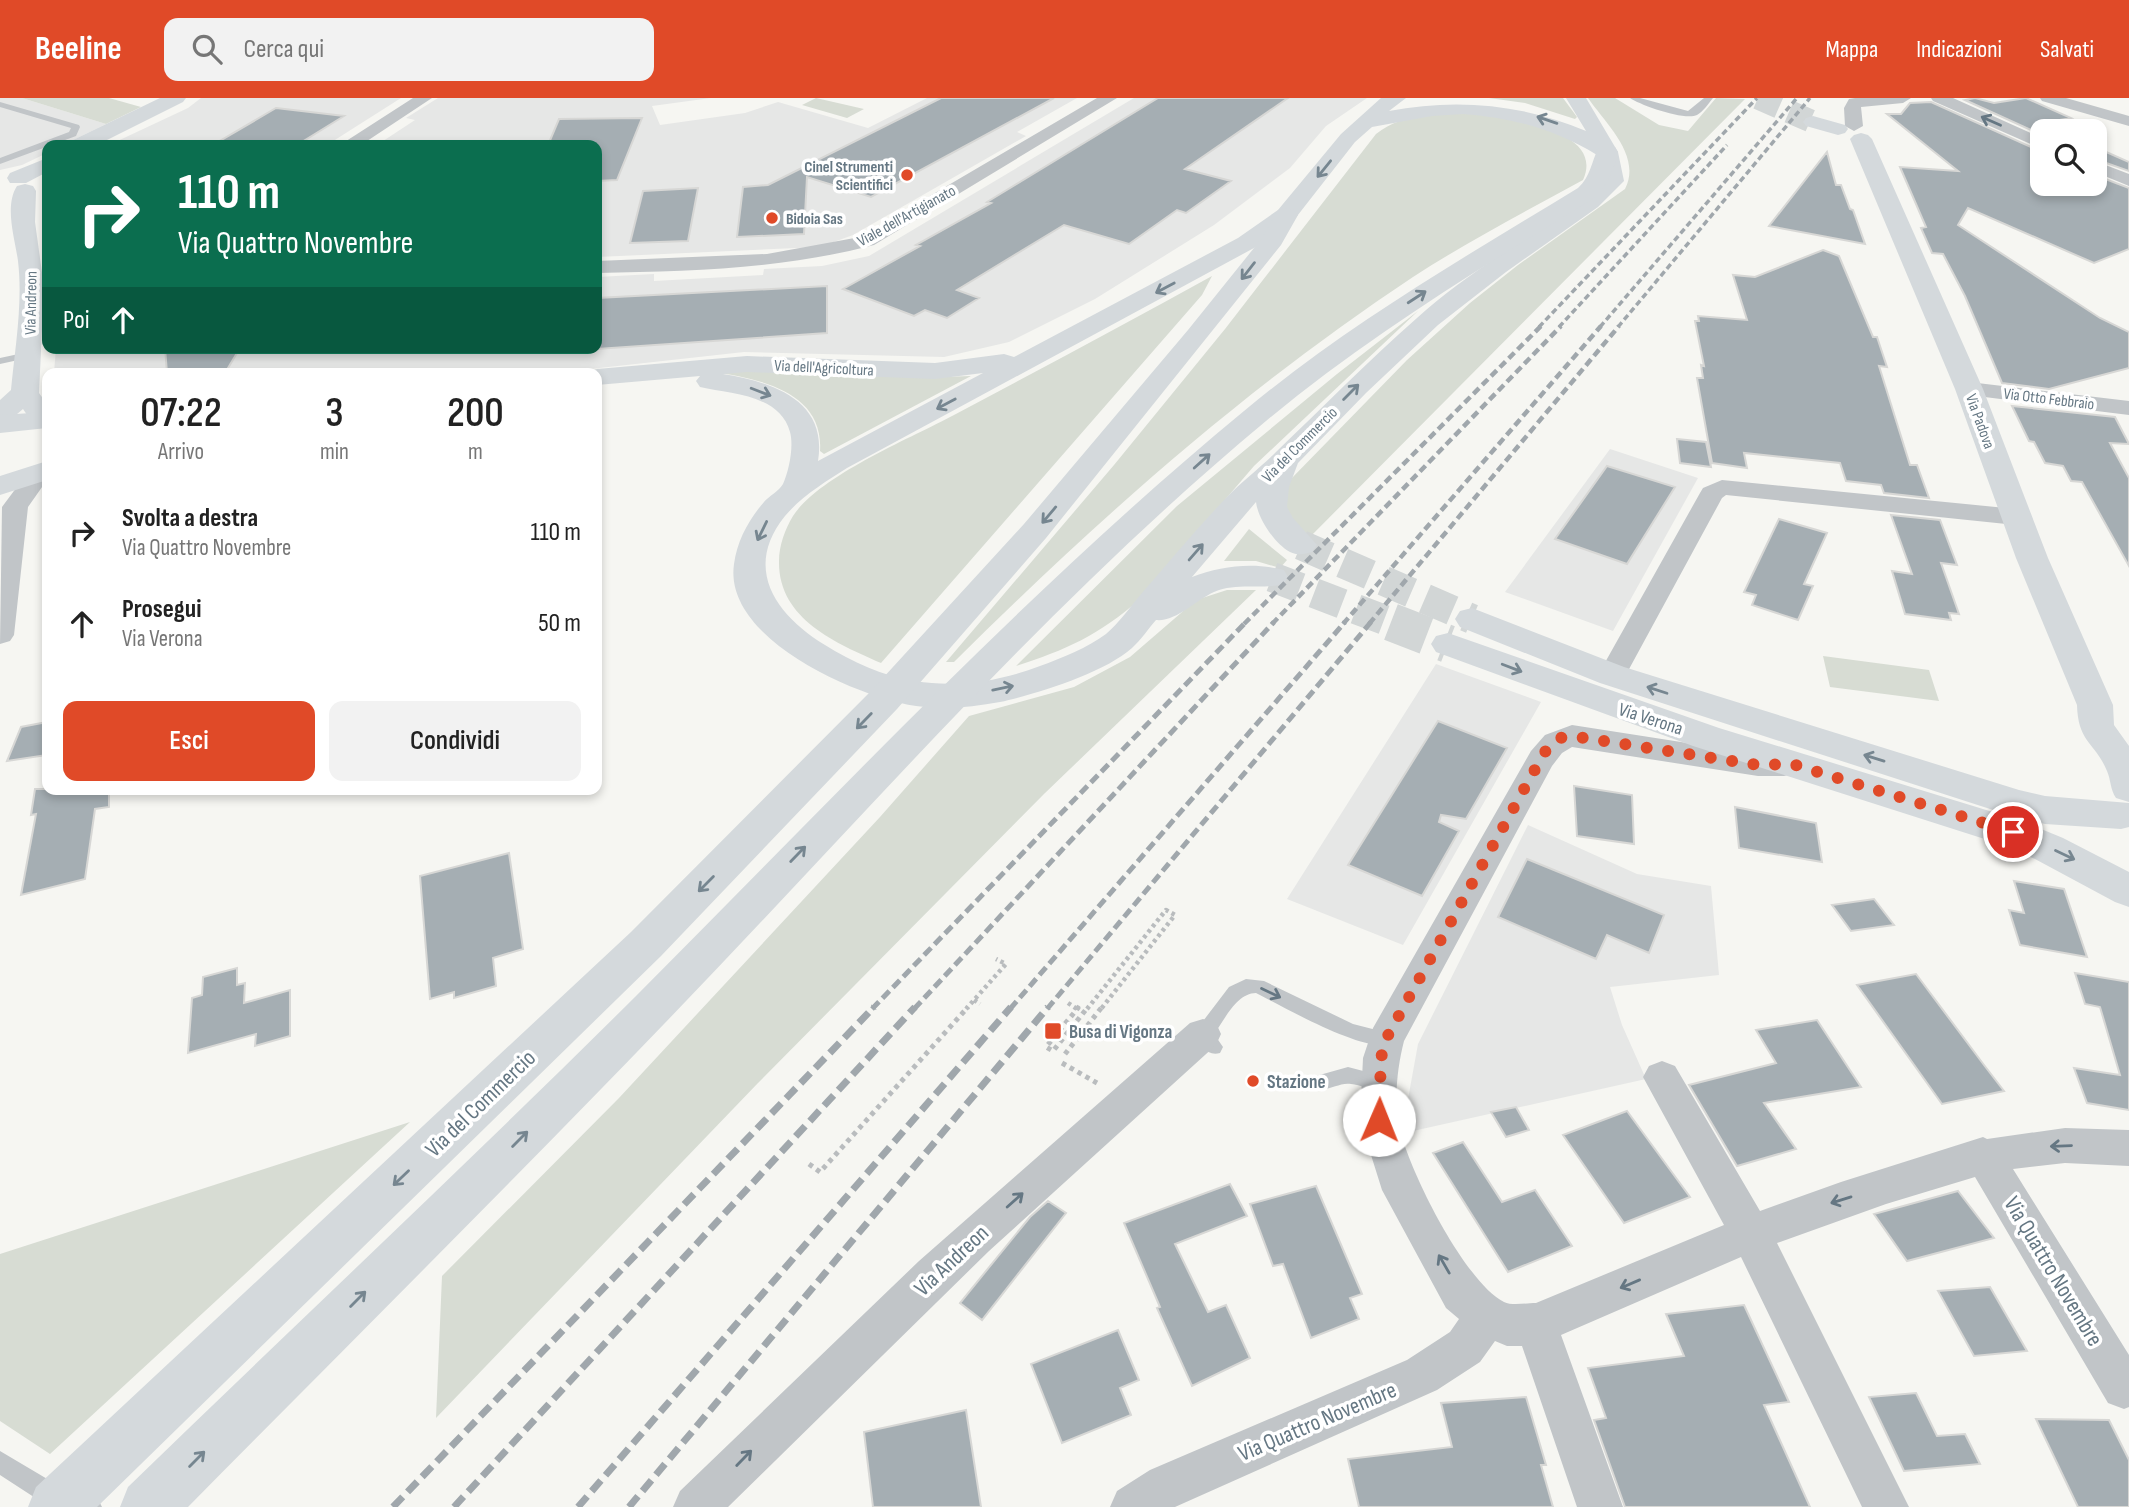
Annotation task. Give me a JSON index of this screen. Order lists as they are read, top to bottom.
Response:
{
  "streets": {
    "main road": [
      "Via Andreon",
      "Via dell'Agricoltura",
      "Via Padova",
      "Via del Commercio",
      "Via Verona"
    ],
    "street": ["Viale dell'Artigianato", "Via Otto Febbraio", "Via Quattro Novembre"]
  },
  "crossings": [
    ["Via dell'Agricoltura", "Via del Commercio"],
    ["Via Otto Febbraio", "Via Padova"],
    ["Via Padova", "Via Verona"]
  ],
  "one_way": ["Via Andreon"],
  "places": {
    "other": ["Cinel Strumenti Scientifici", "Bidoia Sas", "Stazione"],
    "transit": ["Busa di Vigonza"]
  },
  "page": {
    "header": "Beeline",
    "search": "Cerca qui",
    "nav": ["Mappa", "Indicazioni", "Salvati"],
    "turn": ["110 m", "Via Quattro Novembre"],
    "then": "Poi",
    "eta": [
      "07:22",
      "Arrivo",
      "3",
      "min",
      "200",
      "m"
    ],
    "list": [
      {
        "name": "Svolta a destra",
        "note": "Via Quattro Novembre",
        "value": "110 m"
      },
      {
        "name": "Prosegui",
        "note": "Via Verona",
        "value": "50 m"
      }
    ],
    "buttons": ["Esci", "Condividi"]
  }
}
